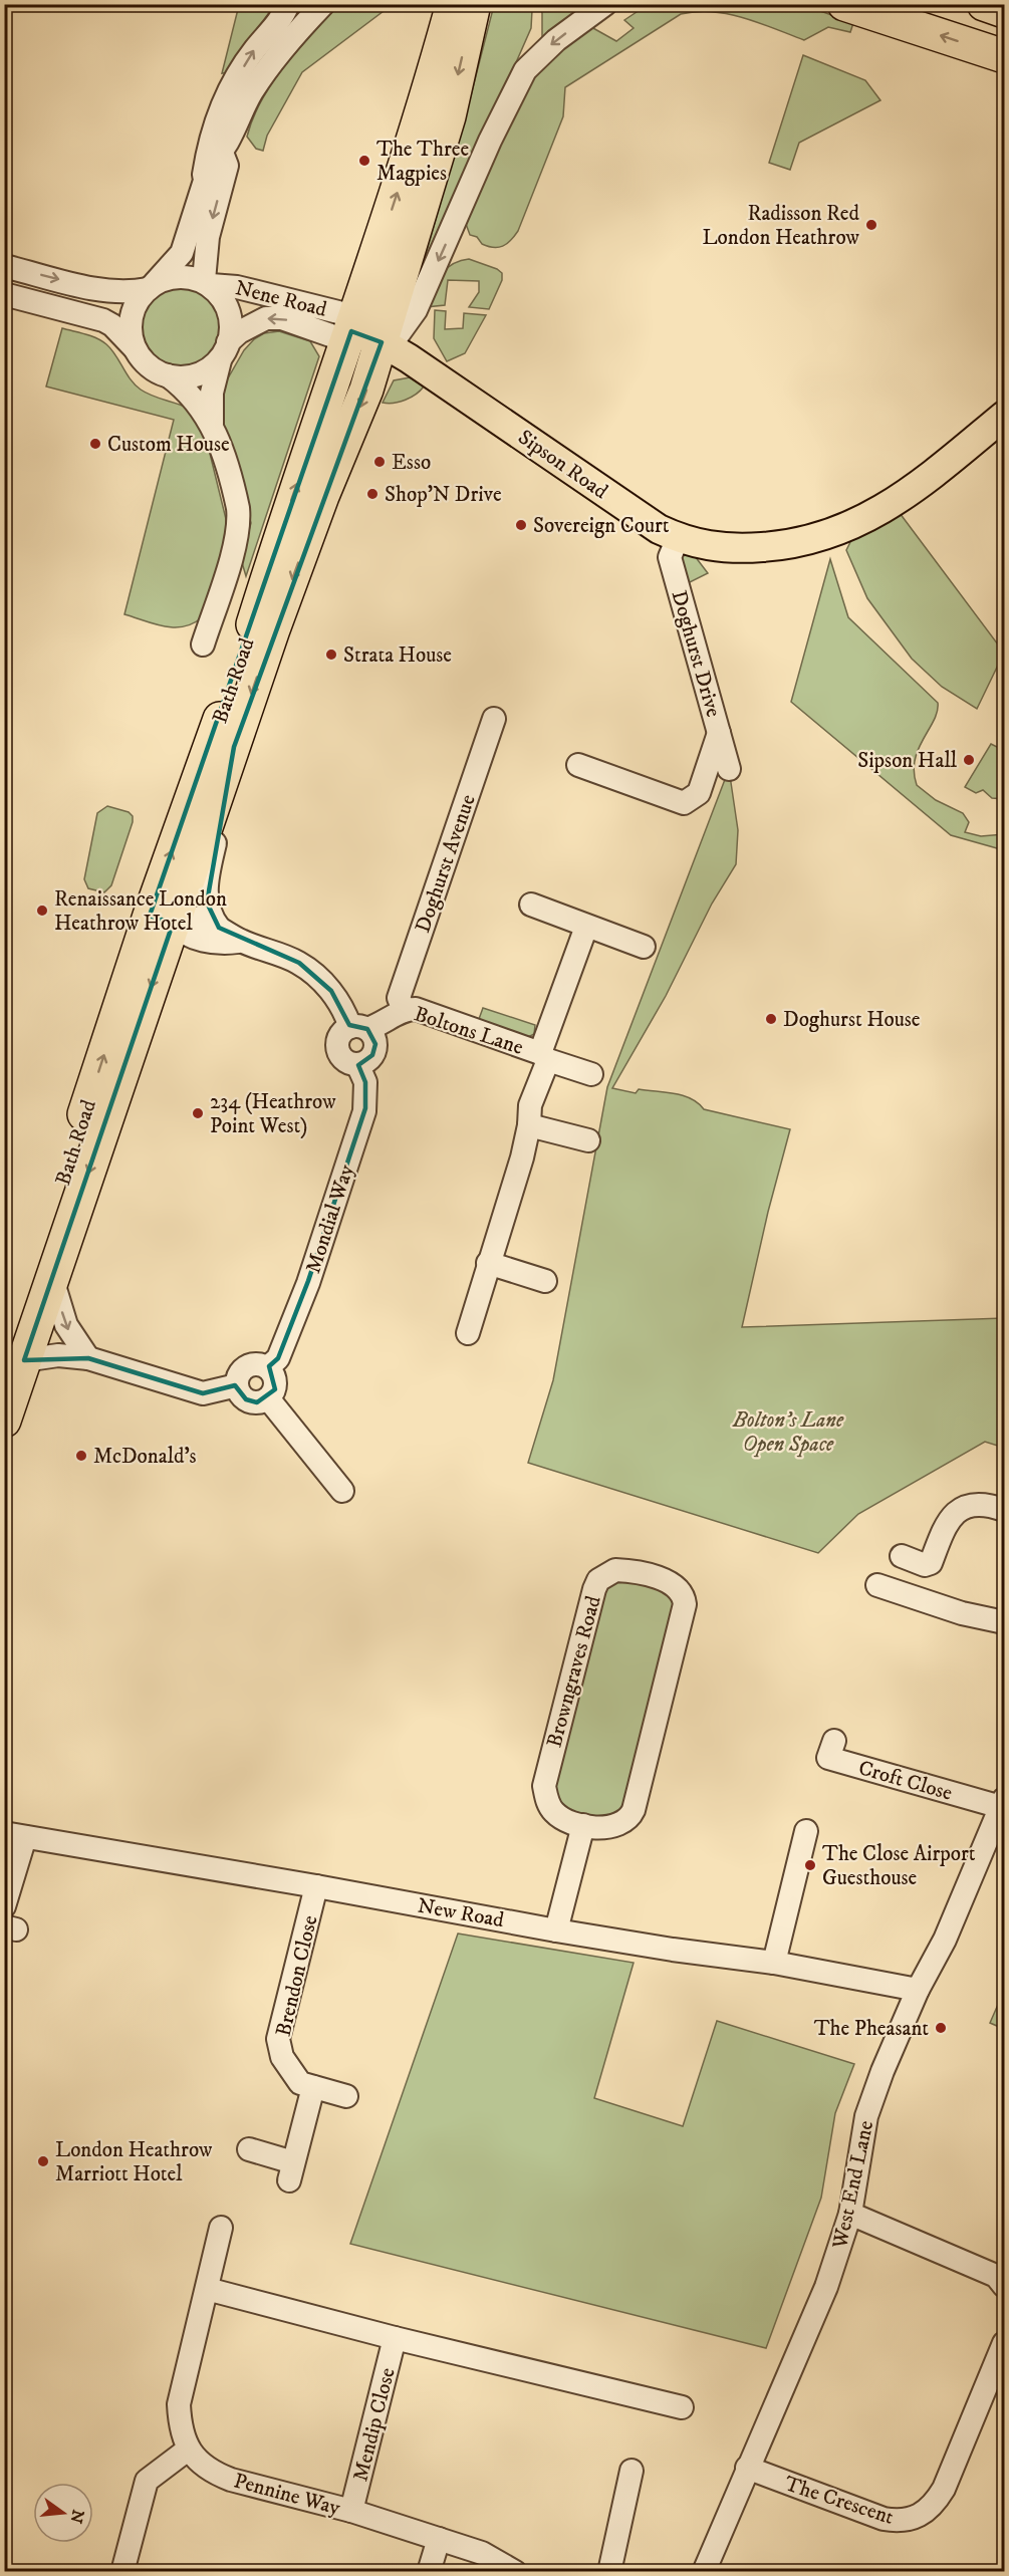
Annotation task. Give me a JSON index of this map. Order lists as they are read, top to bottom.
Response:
{
  "streets": {
    "highway": ["Bath Road"],
    "main road": ["Sipson Road"],
    "street": [
      "Nene Road",
      "Doghurst Drive",
      "Doghurst Avenue",
      "Boltons Lane",
      "Mondial Way",
      "Browngraves Road",
      "Croft Close",
      "New Road",
      "Brendon Close",
      "West End Lane",
      "Mendip Close",
      "Pennine Way",
      "The Crescent"
    ]
  },
  "crossings": [
    ["Nene Road", "Sipson Road"],
    ["Nene Road", "Bath Road"],
    ["Sipson Road", "Doghurst Drive"],
    ["Sipson Road", "Bath Road"],
    ["Doghurst Avenue", "Boltons Lane"],
    ["Boltons Lane", "Mondial Way"],
    ["Croft Close", "West End Lane"],
    ["New Road", "Brendon Close"],
    ["New Road", "West End Lane"],
    ["West End Lane", "The Crescent"],
    ["Mendip Close", "Pennine Way"]
  ],
  "parks": ["Bolton's Lane Open Space"],
  "places": [
    "The Three Magpies",
    "Radisson Red London Heathrow",
    "Custom House",
    "Esso",
    "Shop'N Drive",
    "Sovereign Court",
    "Strata House",
    "Sipson Hall",
    "Renaissance London Heathrow Hotel",
    "Doghurst House",
    "234 (Heathrow Point West)",
    "McDonald's",
    "The Close Airport Guesthouse",
    "The Pheasant",
    "London Heathrow Marriott Hotel"
  ],
  "north": "right"
}
